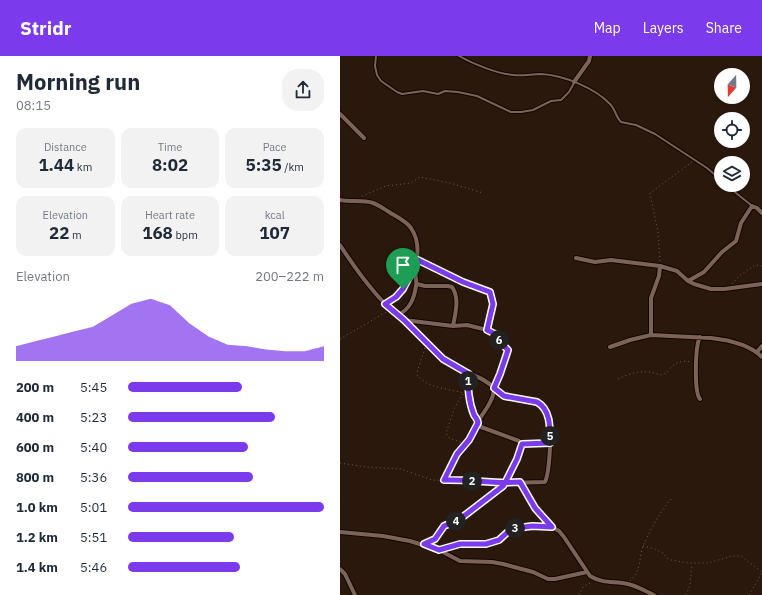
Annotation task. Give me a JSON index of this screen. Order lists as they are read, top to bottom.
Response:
{
  "north": "bottom",
  "page": {
    "header": "Stridr",
    "nav": ["Map", "Layers", "Share"],
    "heading": ["Morning run", "08:15"],
    "stats": [
      ["Distance", "1.44 km"],
      ["Time", "8:02"],
      ["Pace", "5:35 /km"],
      ["Elevation", "22 m"],
      ["Heart rate", "168 bpm"],
      ["kcal", "107"]
    ],
    "chart": ["Elevation", "200–222 m"],
    "pins": [
      "6",
      "1",
      "5",
      "2",
      "4",
      "3"
    ],
    "list": [
      {
        "name": "200 m",
        "note": "5:45"
      },
      {
        "name": "400 m",
        "note": "5:23"
      },
      {
        "name": "600 m",
        "note": "5:40"
      },
      {
        "name": "800 m",
        "note": "5:36"
      },
      {
        "name": "1.0 km",
        "note": "5:01"
      },
      {
        "name": "1.2 km",
        "note": "5:51"
      },
      {
        "name": "1.4 km",
        "note": "5:46"
      }
    ]
  }
}
